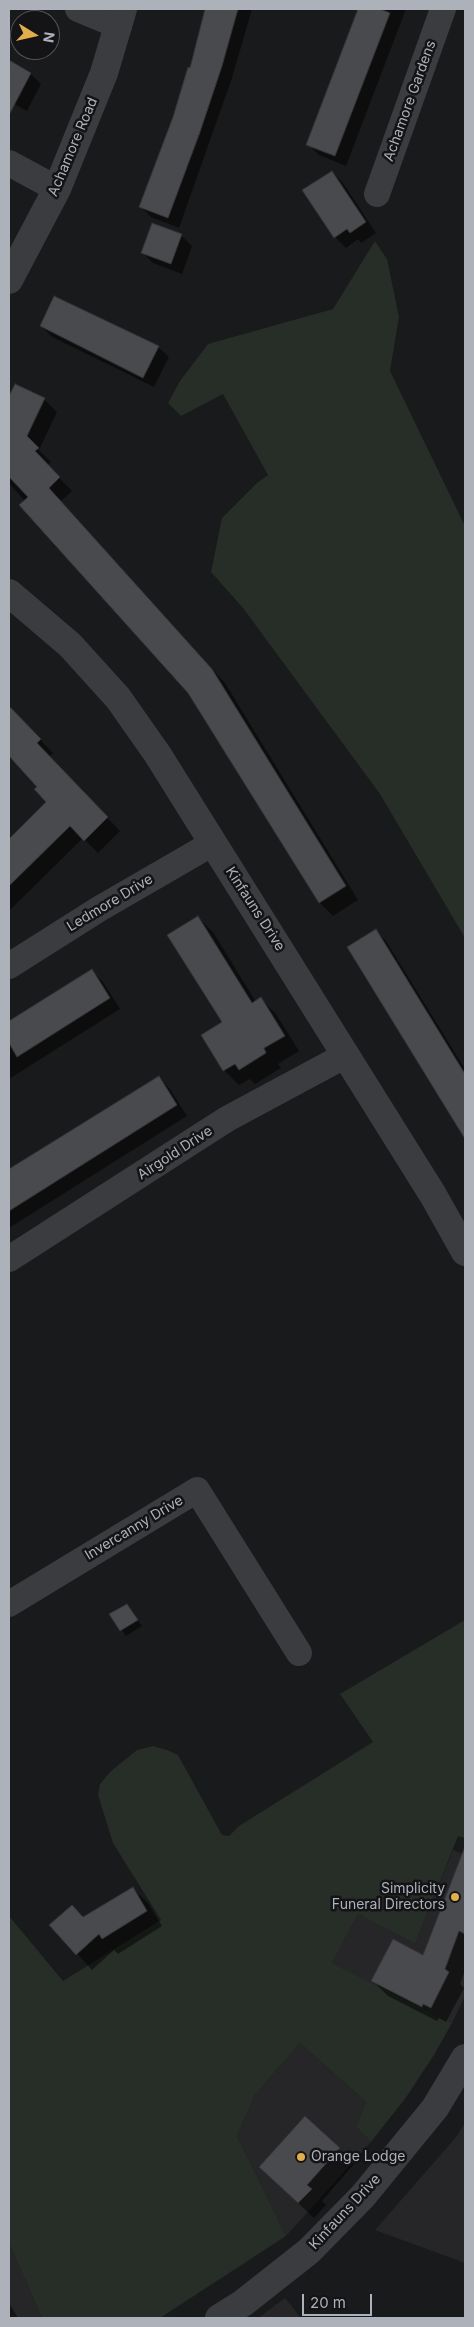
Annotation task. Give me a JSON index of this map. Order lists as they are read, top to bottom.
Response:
{
  "streets": {
    "street": [
      "Achamore Gardens",
      "Achamore Road",
      "Ledmore Drive",
      "Kinfauns Drive",
      "Airgold Drive",
      "Invercanny Drive"
    ]
  },
  "crossings": [
    ["Ledmore Drive", "Kinfauns Drive"],
    ["Kinfauns Drive", "Airgold Drive"]
  ],
  "places": ["Simplicity Funeral Directors", "Orange Lodge"],
  "scale_bar": "20 m",
  "north": "right"
}
